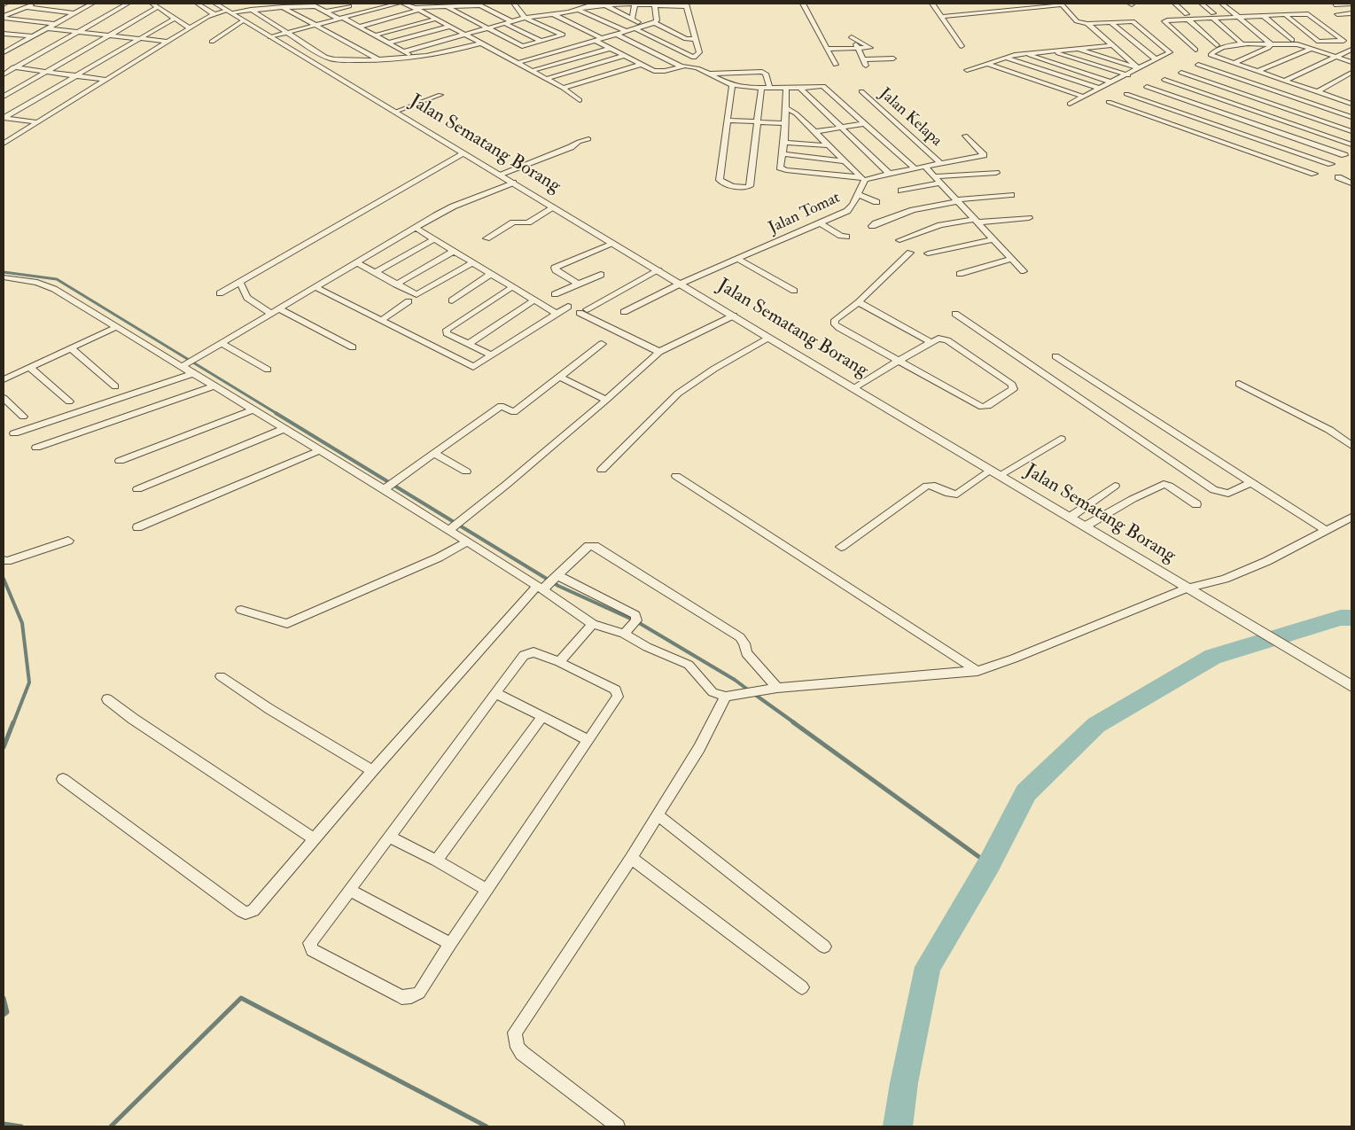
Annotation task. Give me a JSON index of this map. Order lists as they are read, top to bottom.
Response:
{
  "streets": {
    "street": ["Jalan Kelapa", "Jalan Sematang Borang", "Jalan Tomat"]
  },
  "crossings": [
    ["Jalan Sematang Borang", "Jalan Tomat"]
  ]
}
